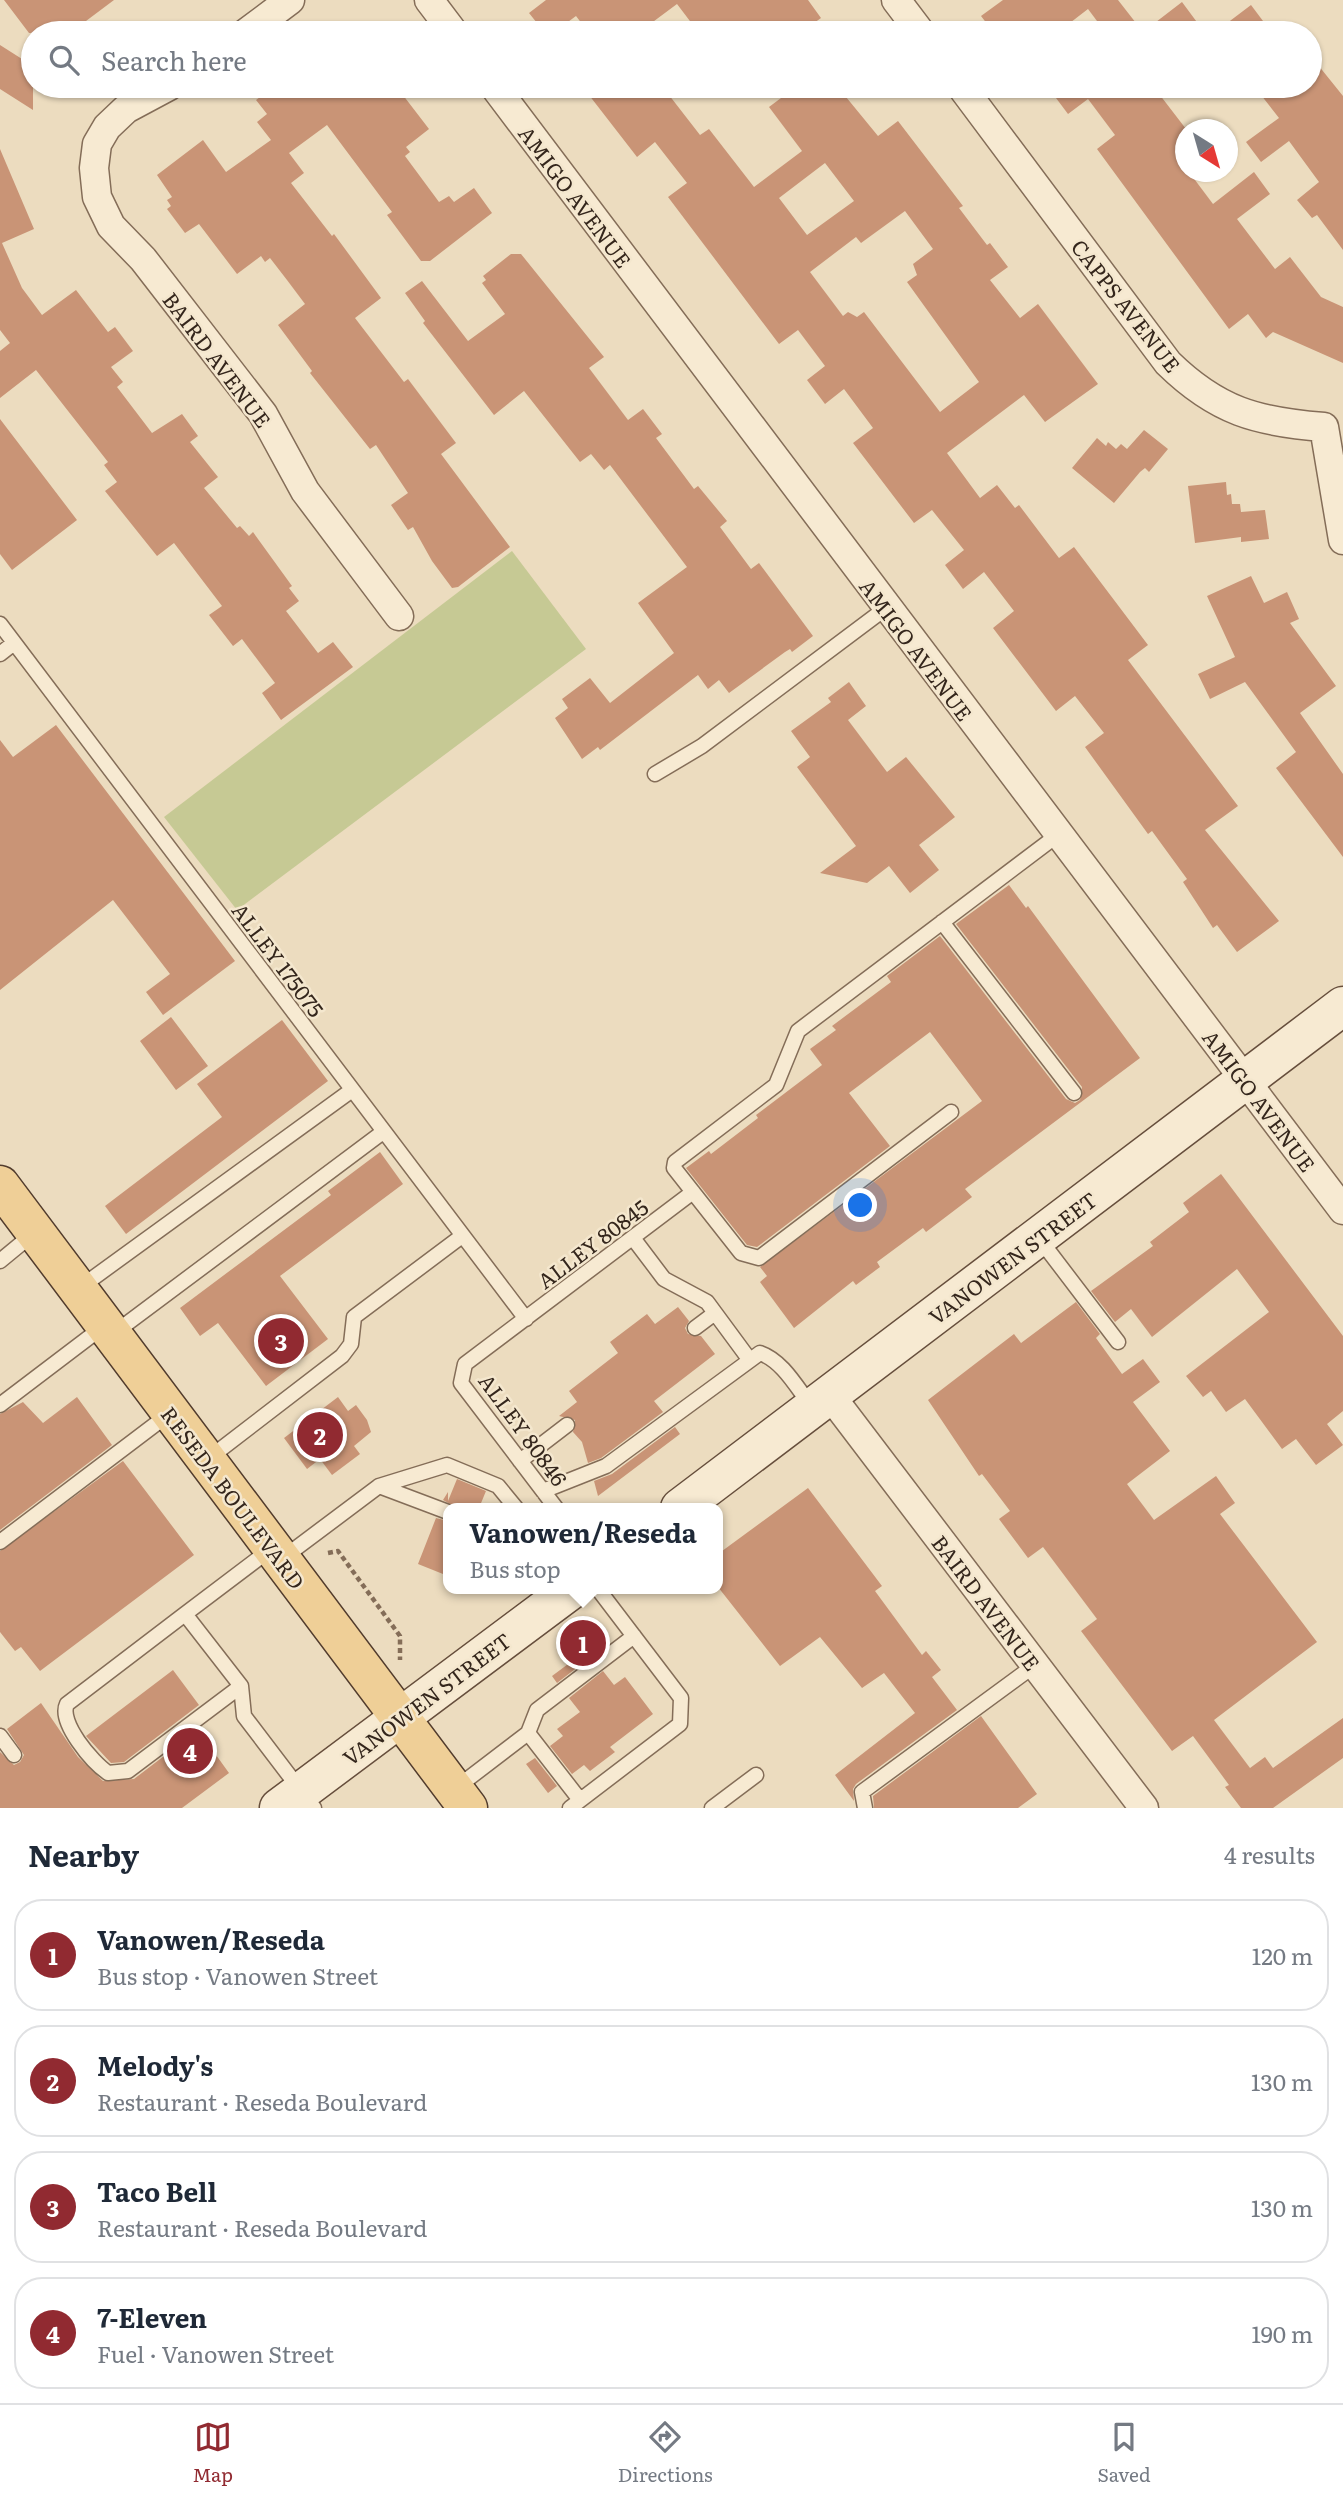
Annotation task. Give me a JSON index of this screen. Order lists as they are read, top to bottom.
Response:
{
  "streets": {
    "main road": ["VANOWEN STREET", "RESEDA BOULEVARD"],
    "street": ["AMIGO AVENUE", "CAPPS AVENUE", "BAIRD AVENUE"],
    "lane": ["ALLEY 175075", "ALLEY 80845", "ALLEY 80846"]
  },
  "crossings": [
    ["AMIGO AVENUE", "VANOWEN STREET"],
    ["BAIRD AVENUE", "VANOWEN STREET"],
    ["ALLEY 175075", "ALLEY 80845"],
    ["ALLEY 175075", "ALLEY 80846"],
    ["ALLEY 80845", "ALLEY 80846"],
    ["VANOWEN STREET", "RESEDA BOULEVARD"]
  ],
  "north": "bottom right",
  "page": {
    "search": "Search here",
    "pins": [
      "3",
      "2",
      "1",
      "4"
    ],
    "popup": ["Vanowen/Reseda", "Bus stop"],
    "heading": ["Nearby", "4 results"],
    "list": [
      {
        "mark": "1",
        "name": "Vanowen/Reseda",
        "note": "Bus stop · Vanowen Street",
        "value": "120 m"
      },
      {
        "mark": "2",
        "name": "Melody's",
        "note": "Restaurant · Reseda Boulevard",
        "value": "130 m"
      },
      {
        "mark": "3",
        "name": "Taco Bell",
        "note": "Restaurant · Reseda Boulevard",
        "value": "130 m"
      },
      {
        "mark": "4",
        "name": "7-Eleven",
        "note": "Fuel · Vanowen Street",
        "value": "190 m"
      }
    ],
    "nav": ["Map", "Directions", "Saved"]
  }
}
